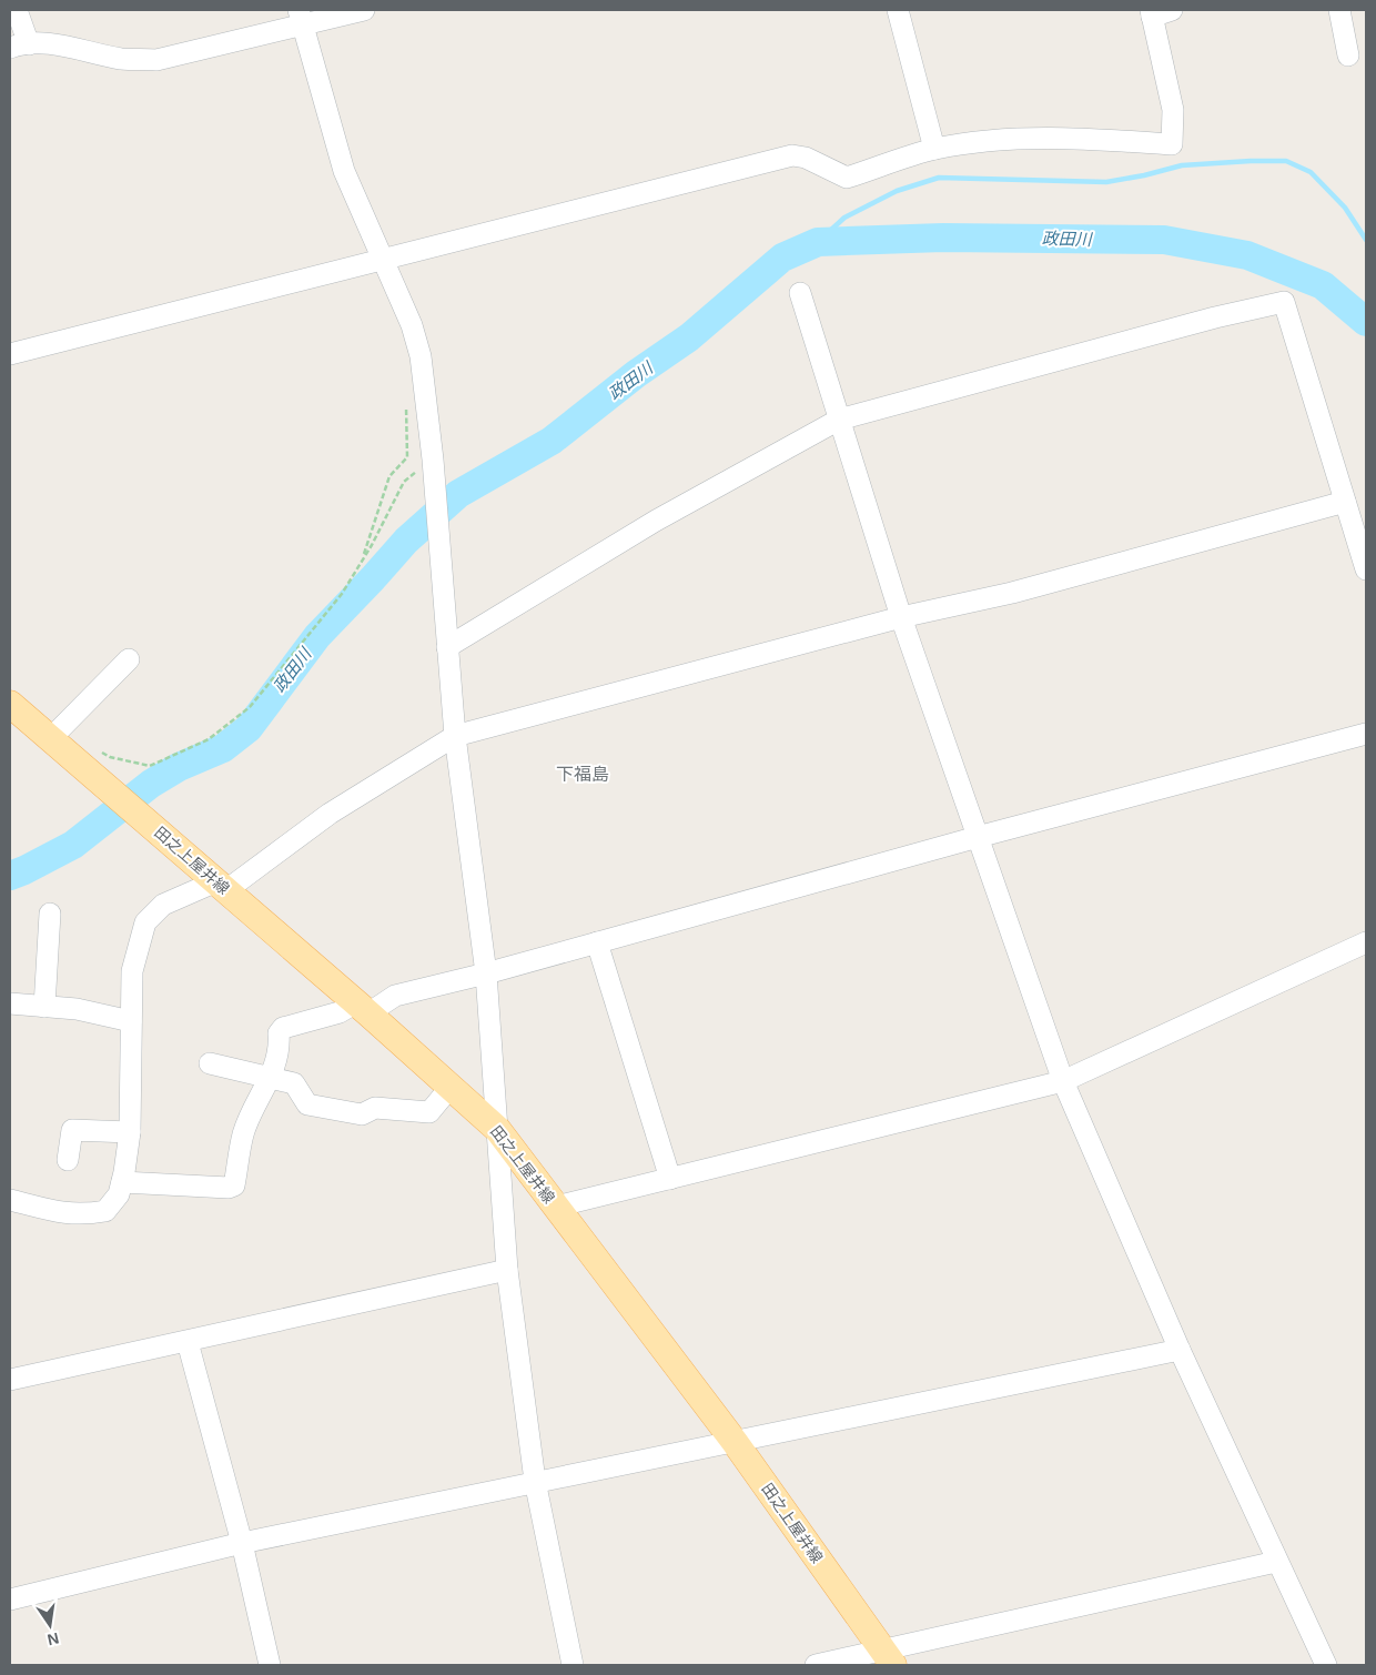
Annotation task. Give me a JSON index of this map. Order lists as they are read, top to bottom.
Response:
{
  "streets": {
    "main road": ["田之上屋井線"]
  },
  "districts": ["下福島"],
  "water": ["政田川"],
  "north": "bottom"
}
